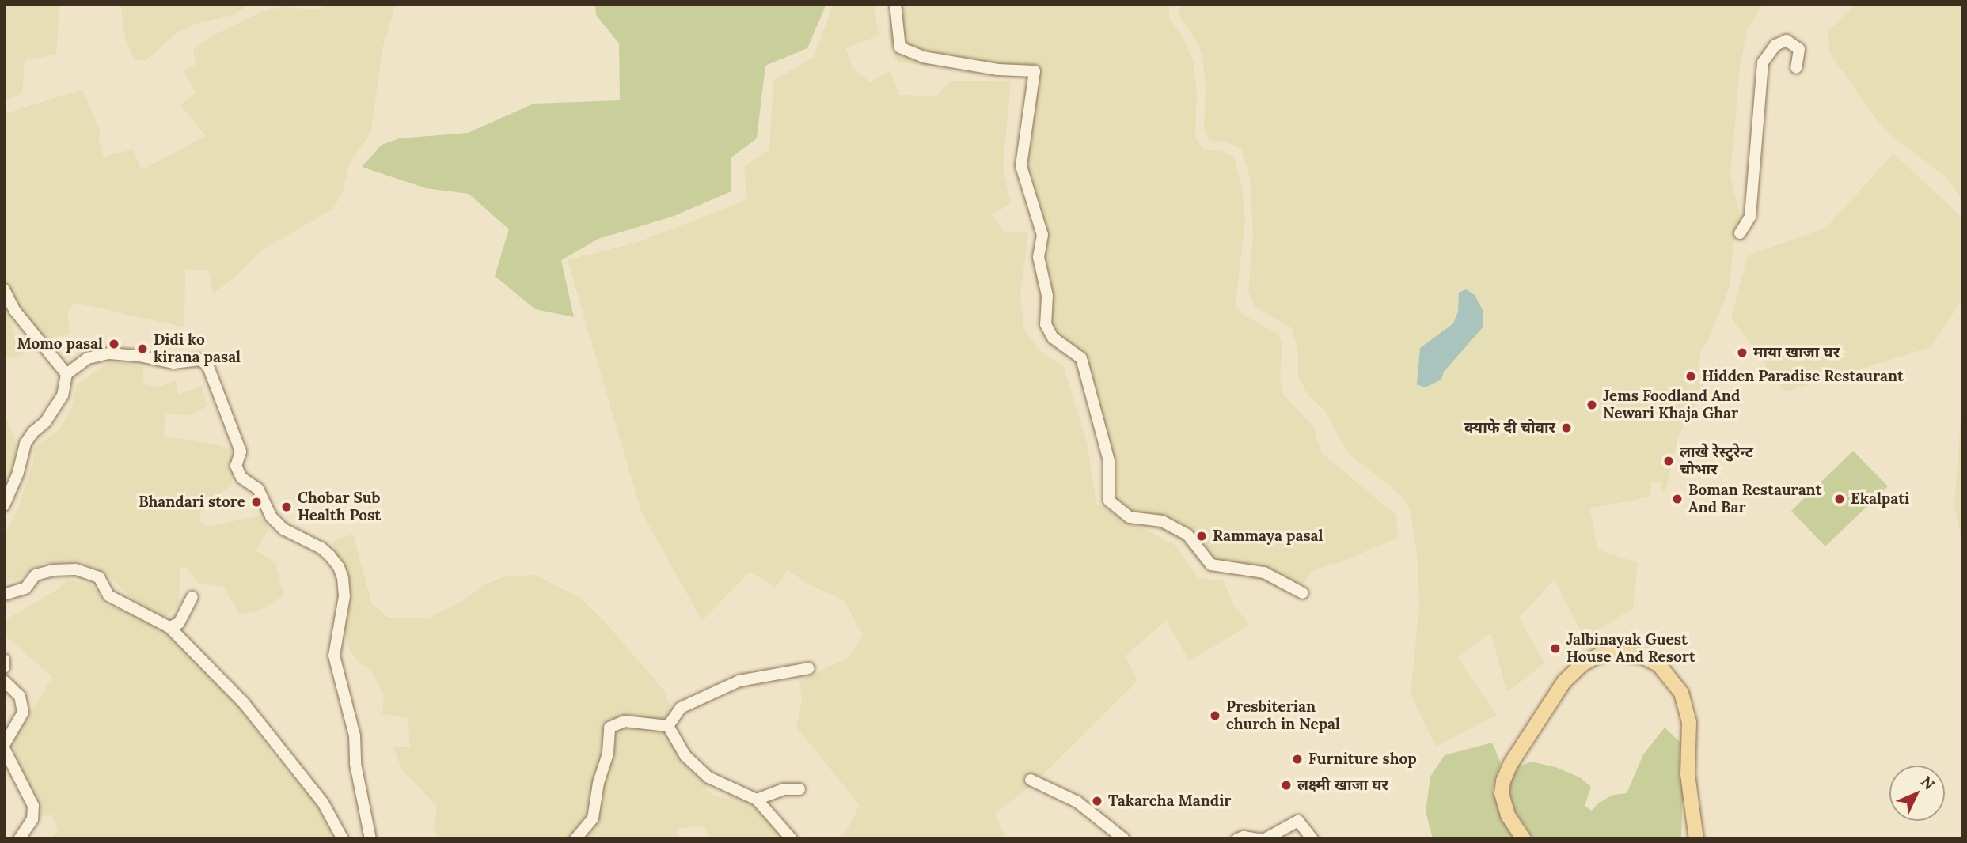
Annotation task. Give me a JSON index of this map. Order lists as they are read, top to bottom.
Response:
{
  "places": [
    "Momo pasal",
    "Didi ko kirana pasal",
    "माया खाजा घर",
    "Hidden Paradise Restaurant",
    "Jems Foodland And Newari Khaja Ghar",
    "क्याफे दी चोवार",
    "लाखे रेस्टुरेन्ट चोभार",
    "Boman Restaurant And Bar",
    "Ekalpati",
    "Bhandari store",
    "Chobar Sub Health Post",
    "Rammaya pasal",
    "Jalbinayak Guest House And Resort",
    "Presbiterian church in Nepal",
    "Furniture shop",
    "लक्ष्मी खाजा घर",
    "Takarcha Mandir"
  ],
  "north": "top right"
}
